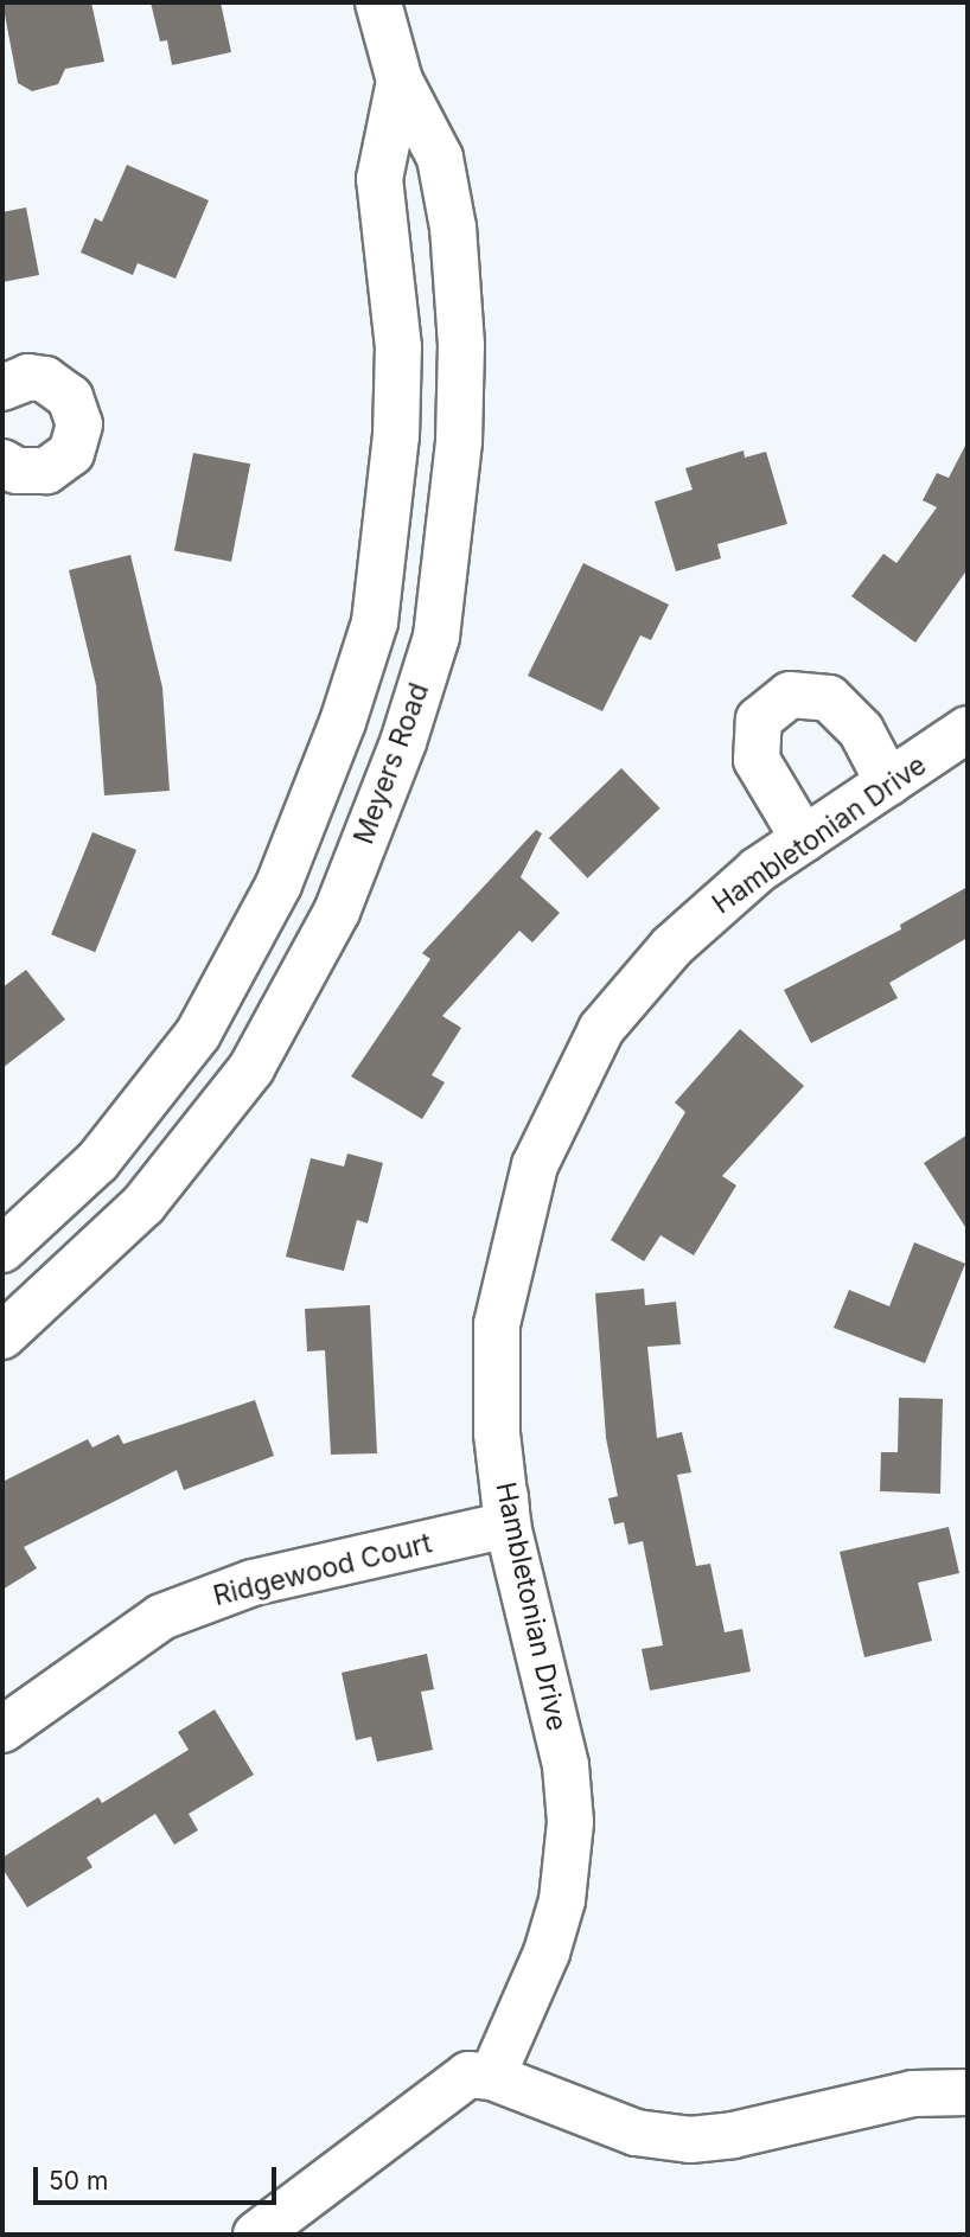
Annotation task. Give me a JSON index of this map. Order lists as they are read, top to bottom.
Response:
{
  "streets": {
    "street": ["Meyers Road", "Hambletonian Drive", "Ridgewood Court"]
  },
  "crossings": [
    ["Hambletonian Drive", "Ridgewood Court"]
  ],
  "scale_bar": "50 m"
}
